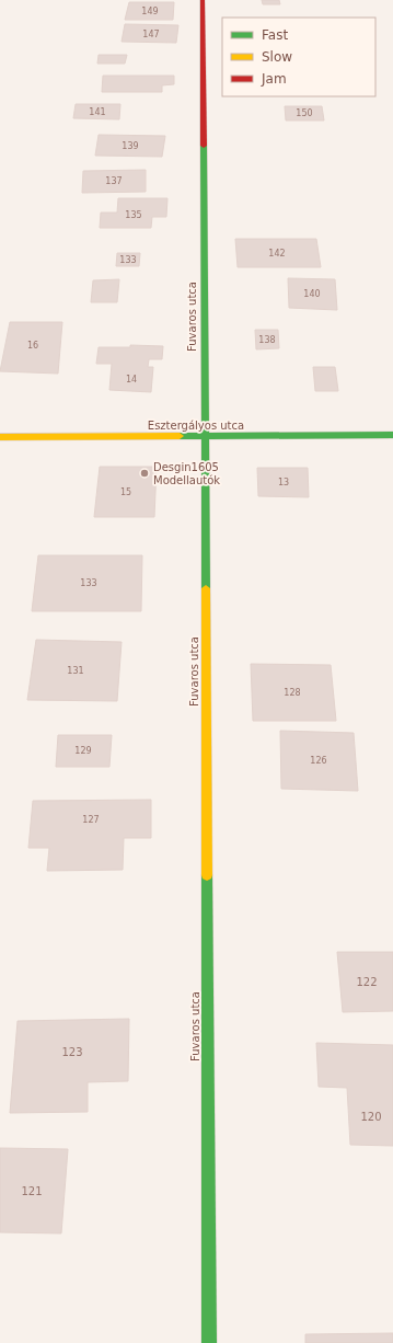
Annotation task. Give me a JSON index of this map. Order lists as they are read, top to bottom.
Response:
{
  "streets": {
    "street": ["Fuvaros utca", "Esztergályos utca"]
  },
  "crossings": [
    ["Fuvaros utca", "Esztergályos utca"]
  ],
  "places": ["Desgin1605 Modellautók"],
  "house_numbers": [
    "149",
    "147",
    "141",
    "150",
    "139",
    "137",
    "135",
    "142",
    "133",
    "140",
    "138",
    "16",
    "14",
    "13",
    "15",
    "133",
    "131",
    "128",
    "129",
    "126",
    "127",
    "122",
    "123",
    "120",
    "121"
  ],
  "legend": ["Fast", "Slow", "Jam"]
}
